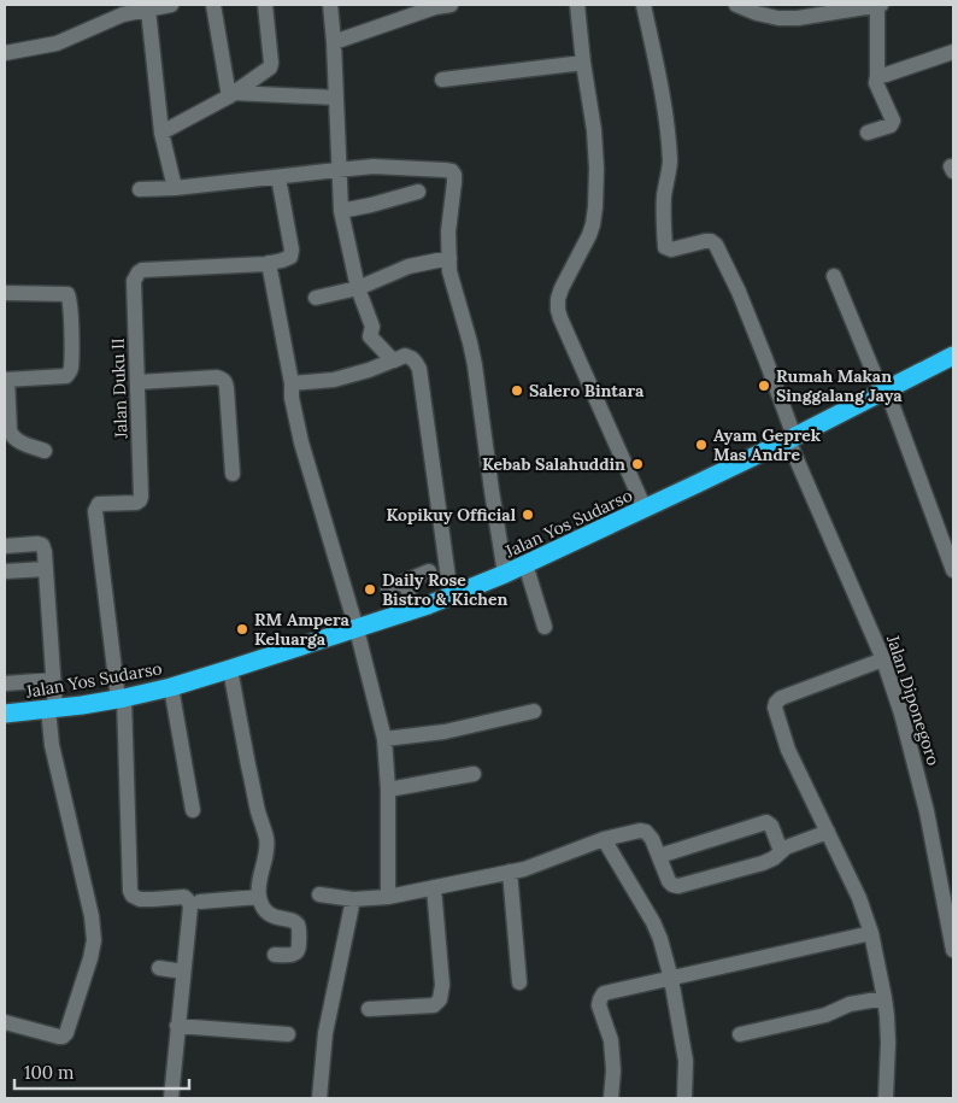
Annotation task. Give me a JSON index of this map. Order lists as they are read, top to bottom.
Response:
{
  "streets": {
    "highway": ["Jalan Yos Sudarso"],
    "street": ["Jalan Duku II", "Jalan Diponegoro"]
  },
  "crossings": [
    ["Jalan Duku II", "Jalan Yos Sudarso"],
    ["Jalan Yos Sudarso", "Jalan Diponegoro"]
  ],
  "places": [
    "Rumah Makan Singgalang Jaya",
    "Salero Bintara",
    "Ayam Geprek Mas Andre",
    "Kebab Salahuddin",
    "Kopikuy Official",
    "Daily Rose Bistro & Kichen",
    "RM Ampera Keluarga"
  ],
  "scale_bar": "100 m"
}
